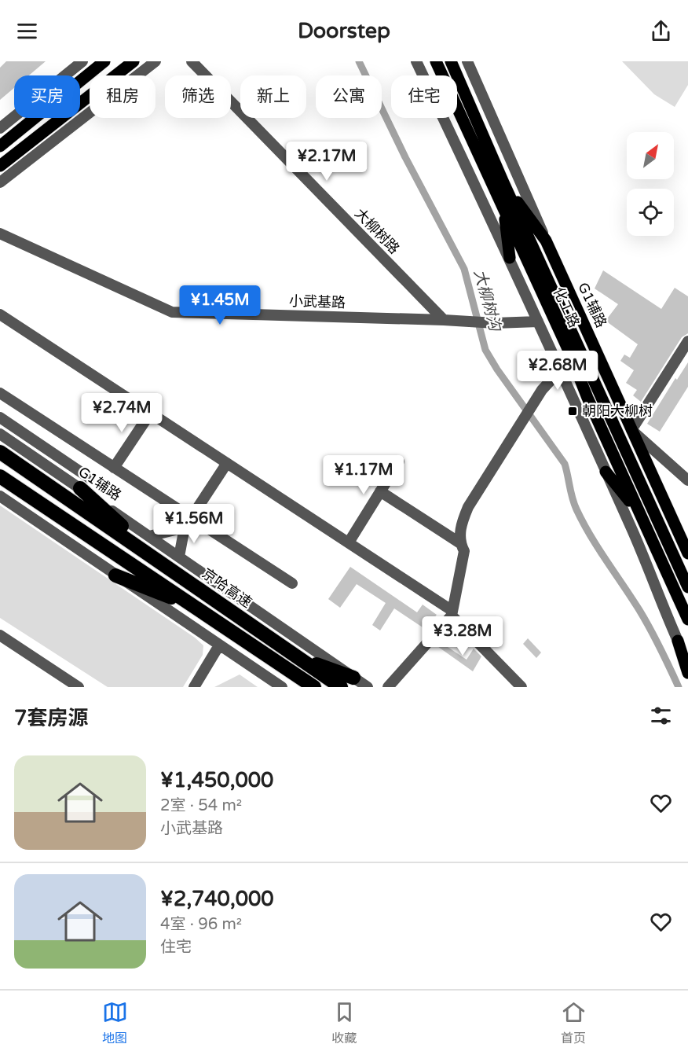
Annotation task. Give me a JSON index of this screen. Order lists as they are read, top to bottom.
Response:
{
  "streets": {
    "highway": ["京哈高速"],
    "main road": ["G1辅路", "化工路"],
    "street": ["大柳树路", "小武基路"]
  },
  "crossings": [
    ["大柳树路", "小武基路"],
    ["G1辅路", "化工路"]
  ],
  "water": ["大柳树沟"],
  "places": {
    "transit": ["朝阳大柳树"]
  },
  "north": "top right",
  "page": {
    "header": "Doorstep",
    "chip": [
      "买房",
      "租房",
      "筛选",
      "新上",
      "公寓",
      "住宅"
    ],
    "price": [
      "¥2.17M",
      "¥1.45M",
      "¥2.68M",
      "¥2.74M",
      "¥1.17M",
      "¥1.56M",
      "¥3.28M"
    ],
    "heading": "7套房源",
    "list": [
      {
        "name": "¥1,450,000",
        "note": "2室 · 54 m² · 小武基路"
      },
      {
        "name": "¥2,740,000",
        "note": "4室 · 96 m² · 住宅"
      }
    ],
    "tabs": ["地图", "收藏", "首页"]
  }
}
